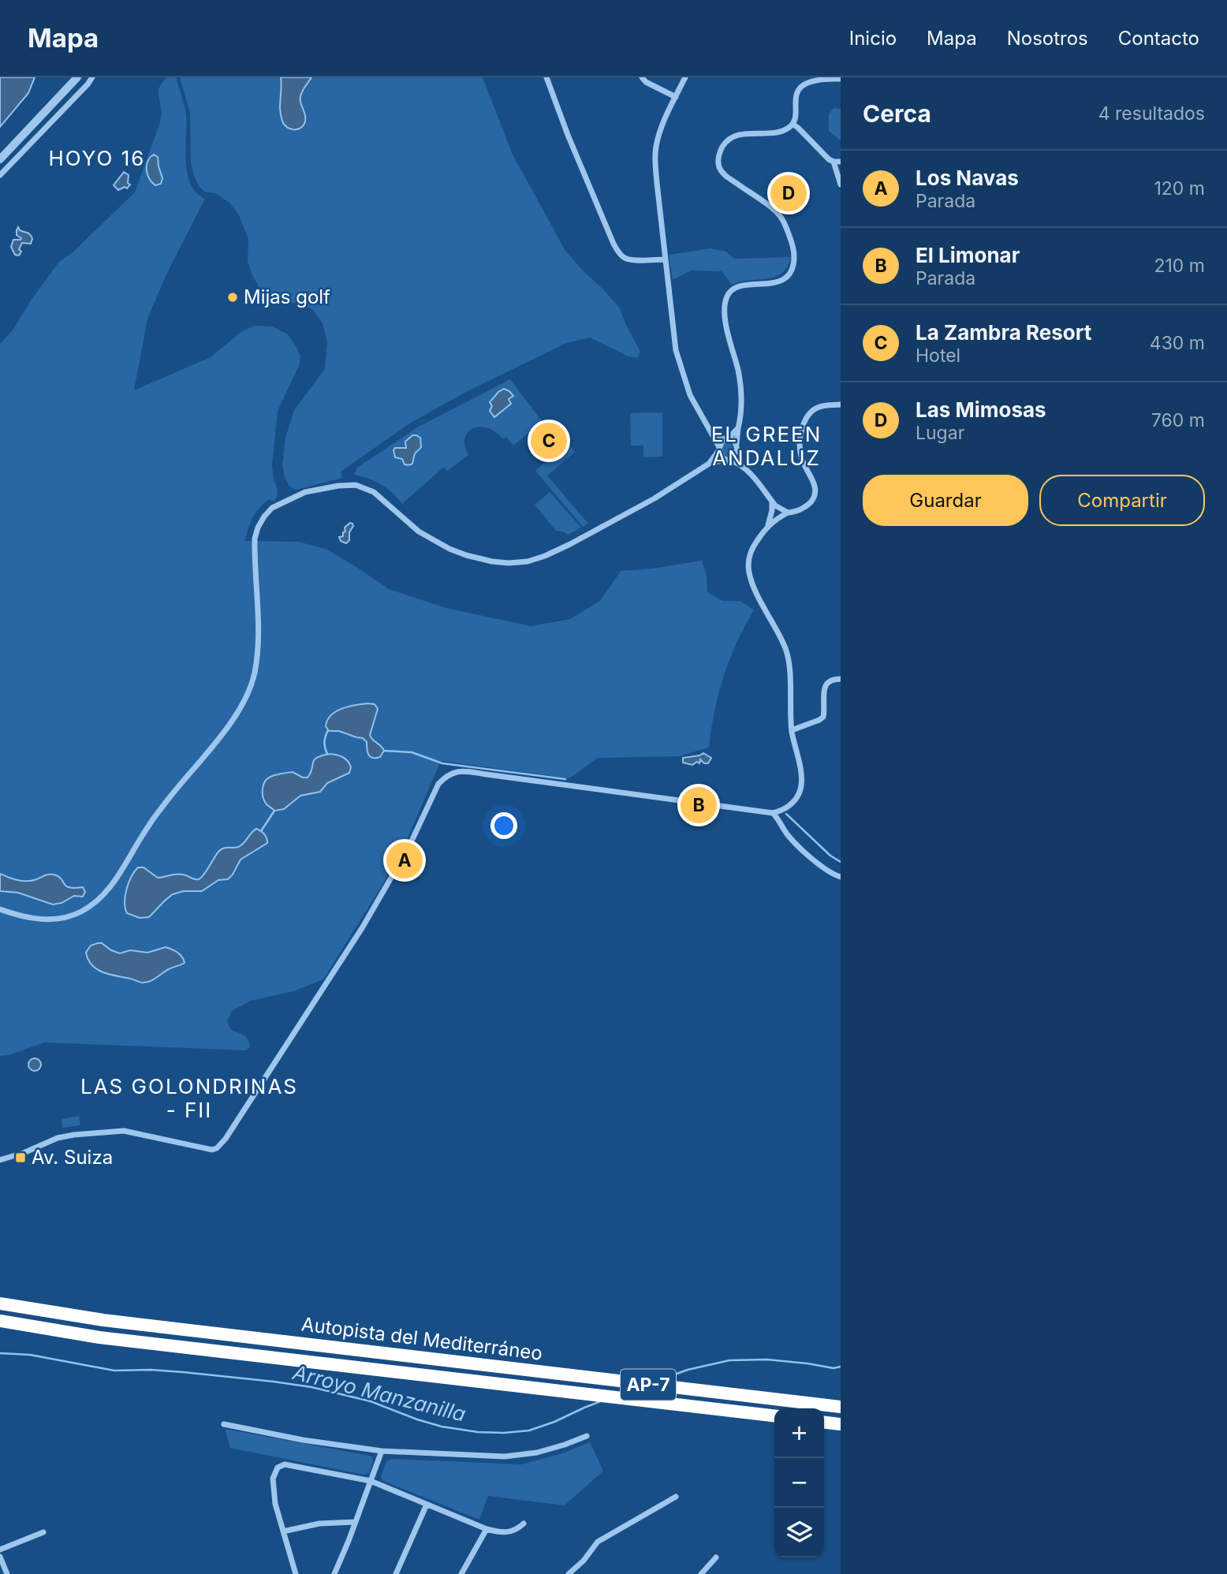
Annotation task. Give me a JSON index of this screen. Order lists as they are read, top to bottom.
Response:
{
  "streets": {
    "highway": ["Autopista del Mediterráneo", "AP-7"]
  },
  "districts": ["HOYO 16", "EL GREEN ANDALUZ", "LAS GOLONDRINAS - FII"],
  "water": ["Arroyo Manzanilla"],
  "places": {
    "other": ["Mijas golf"],
    "transit": ["Av. Suiza"]
  },
  "page": {
    "header": "Mapa",
    "nav": [
      "Inicio",
      "Mapa",
      "Nosotros",
      "Contacto"
    ],
    "heading": ["Cerca", "4 resultados"],
    "list": [
      {
        "mark": "A",
        "name": "Los Navas",
        "note": "Parada",
        "value": "120 m"
      },
      {
        "mark": "B",
        "name": "El Limonar",
        "note": "Parada",
        "value": "210 m"
      },
      {
        "mark": "C",
        "name": "La Zambra Resort",
        "note": "Hotel",
        "value": "430 m"
      },
      {
        "mark": "D",
        "name": "Las Mimosas",
        "note": "Lugar",
        "value": "760 m"
      }
    ],
    "pins": [
      "D",
      "C",
      "B",
      "A"
    ],
    "buttons": ["Guardar", "Compartir"],
    "map_buttons": ["+", "−"]
  }
}
